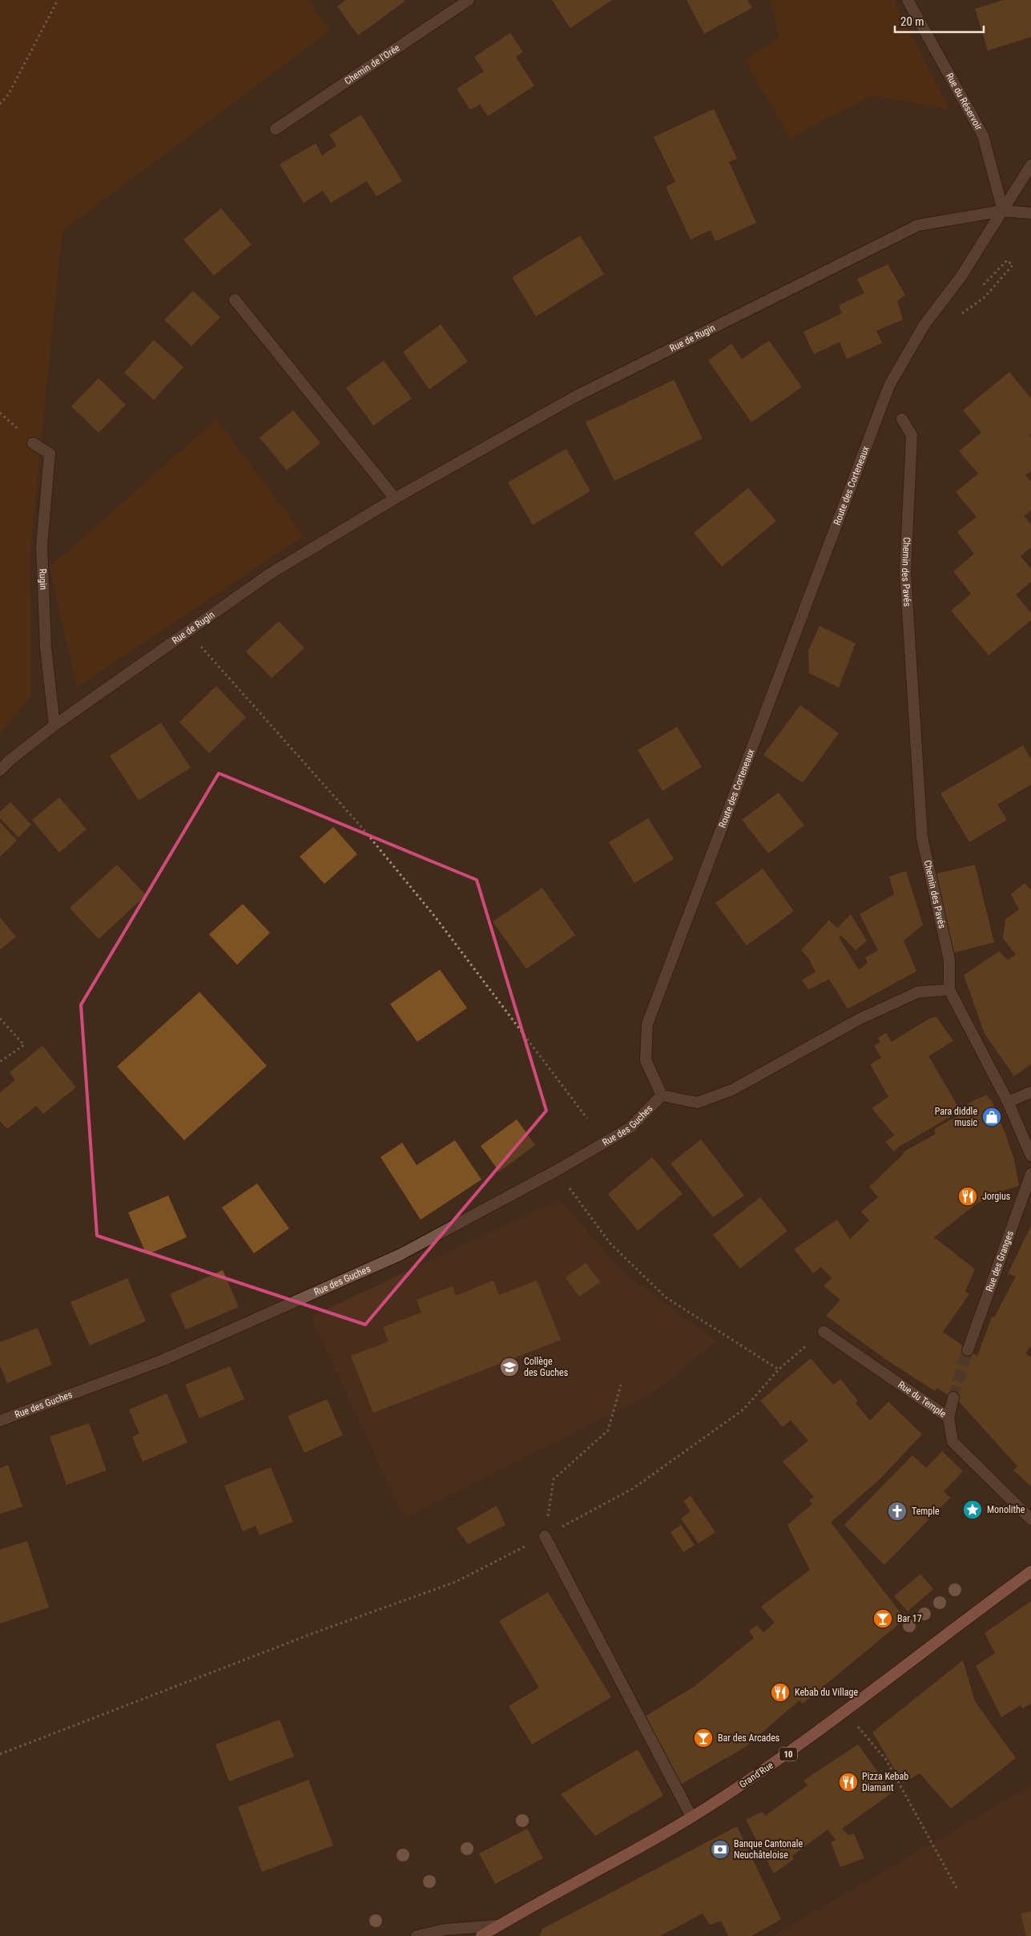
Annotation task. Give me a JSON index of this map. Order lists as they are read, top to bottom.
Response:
{
  "streets": {
    "main road": ["10", "Grand'Rue"],
    "street": [
      "Chemin de l'Orée",
      "Rue du Réservoir",
      "Rue de Rugin",
      "Route des Corteneaux",
      "Chemin des Pavés",
      "Rugin",
      "Rue des Guches",
      "Rue des Granges",
      "Rue du Temple"
    ]
  },
  "crossings": [
    ["Rue du Réservoir", "Rue de Rugin"],
    ["Rue du Réservoir", "Route des Corteneaux"],
    ["Rue de Rugin", "Route des Corteneaux"],
    ["Rue de Rugin", "Rugin"],
    ["Route des Corteneaux", "Rue des Guches"]
  ],
  "places": {
    "shop": ["Para diddle music"],
    "restaurant": ["Jorgius", "Kebab du Village", "Pizza Kebab Diamant"],
    "school or university": ["Collège des Guches"],
    "place": ["Monolithe"],
    "church": ["Temple"],
    "bar": ["Bar 17", "Bar des Arcades"],
    "bank": ["Banque Cantonale Neuchâteloise"]
  },
  "scale_bar": "20 m"
}
